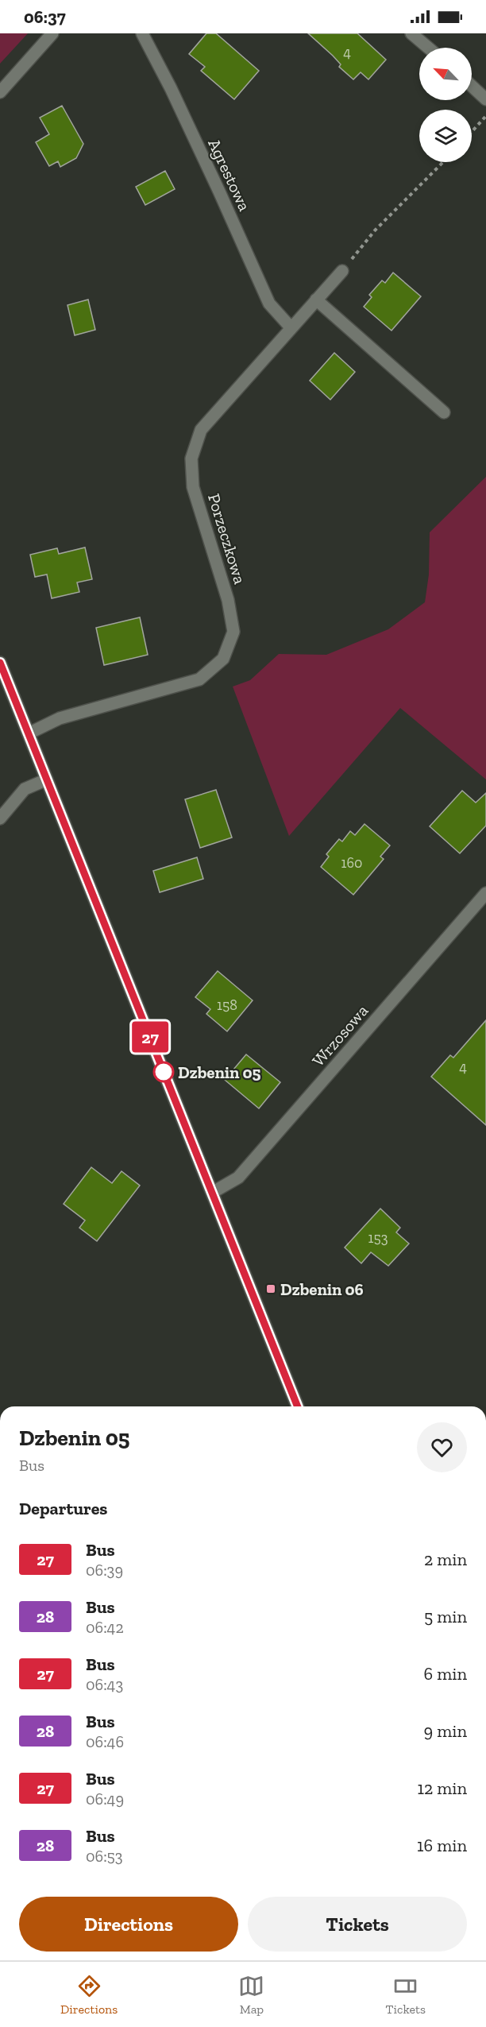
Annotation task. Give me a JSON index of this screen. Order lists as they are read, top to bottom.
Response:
{
  "streets": {
    "street": ["Agrestowa", "Porzeczkowa", "Wrzosowa"]
  },
  "crossings": [
    ["Agrestowa", "Porzeczkowa"]
  ],
  "places": {
    "other": ["Dzbenin 05"],
    "transit": ["Dzbenin 06"]
  },
  "lines": ["bus line 27"],
  "house_numbers": [
    "4",
    "160",
    "158",
    "4",
    "153"
  ],
  "north": "top left",
  "page": {
    "status": "06:37",
    "on_map": "27",
    "heading": [
      ["Dzbenin 05", "Bus"],
      "Departures"
    ],
    "list": [
      {
        "mark": "27",
        "name": "Bus",
        "note": "06:39",
        "value": "2 min"
      },
      {
        "mark": "28",
        "name": "Bus",
        "note": "06:42",
        "value": "5 min"
      },
      {
        "mark": "27",
        "name": "Bus",
        "note": "06:43",
        "value": "6 min"
      },
      {
        "mark": "28",
        "name": "Bus",
        "note": "06:46",
        "value": "9 min"
      },
      {
        "mark": "27",
        "name": "Bus",
        "note": "06:49",
        "value": "12 min"
      },
      {
        "mark": "28",
        "name": "Bus",
        "note": "06:53",
        "value": "16 min"
      }
    ],
    "buttons": ["Directions", "Tickets"],
    "tabs": ["Directions", "Map", "Tickets"]
  }
}
